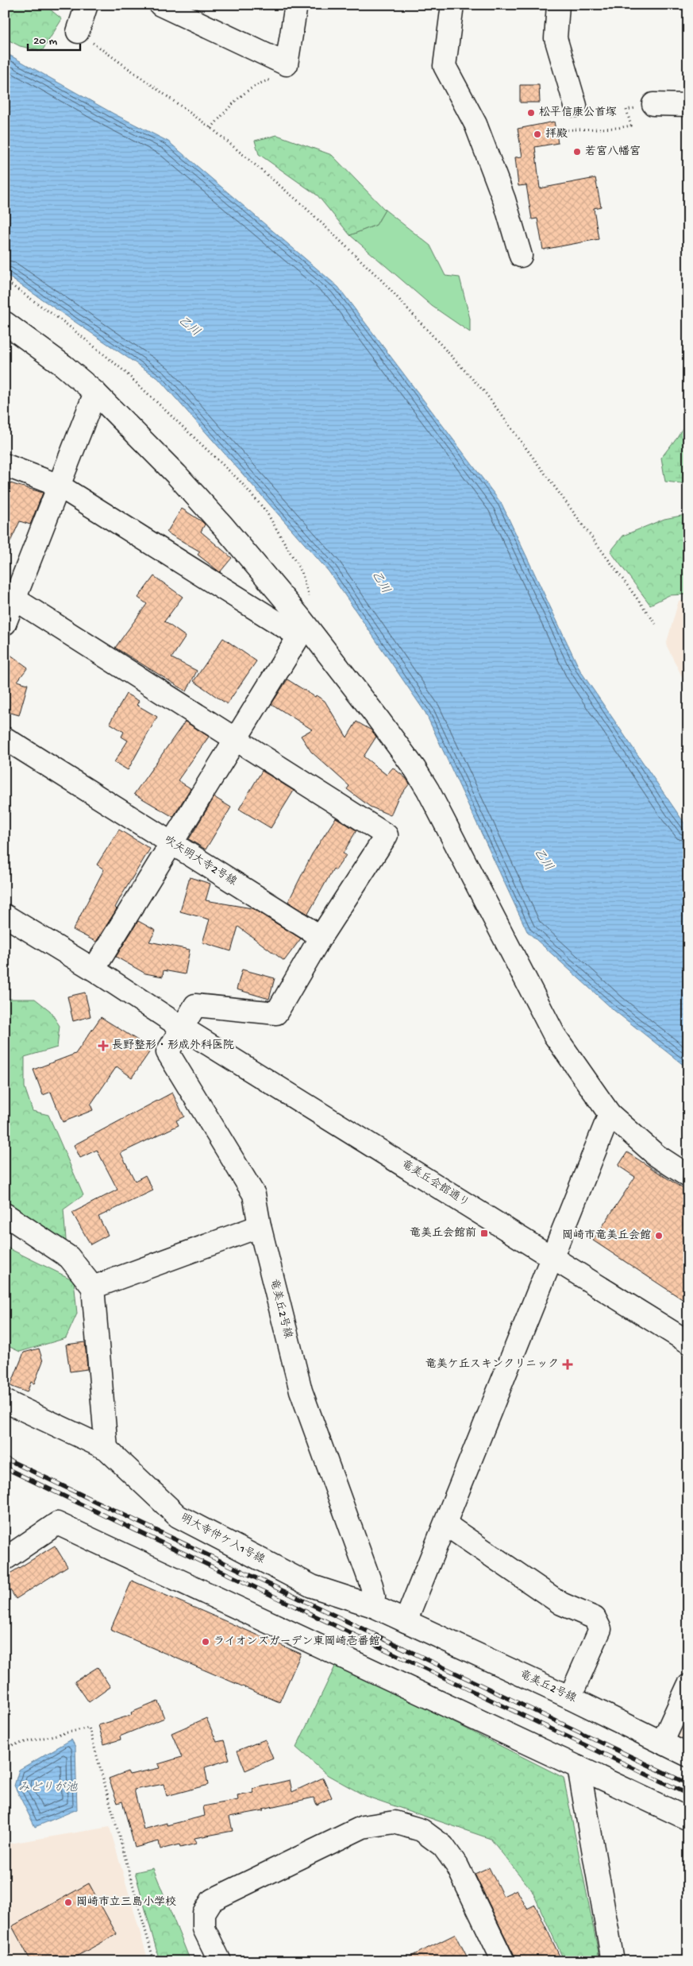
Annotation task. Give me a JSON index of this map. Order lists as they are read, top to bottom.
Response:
{
  "streets": {
    "street": [
      "吹矢明大寺2号線",
      "竜美丘会館通り",
      "竜美丘2号線",
      "明大寺仲ケ入1号線"
    ]
  },
  "crossings": [
    ["竜美丘会館通り", "竜美丘2号線"],
    ["竜美丘2号線", "明大寺仲ケ入1号線"]
  ],
  "water": ["乙川", "みどりが池"],
  "places": {
    "other": [
      "松平信康公首塚",
      "拝殿",
      "若宮八幡宮",
      "岡崎市竜美丘会館",
      "ライオンズガーデン東岡崎壱番館",
      "岡崎市立三島小学校"
    ],
    "health": ["長野整形・形成外科医院", "竜美ケ丘スキンクリニック"],
    "transit": ["竜美丘会館前"]
  },
  "scale_bar": "20 m"
}
